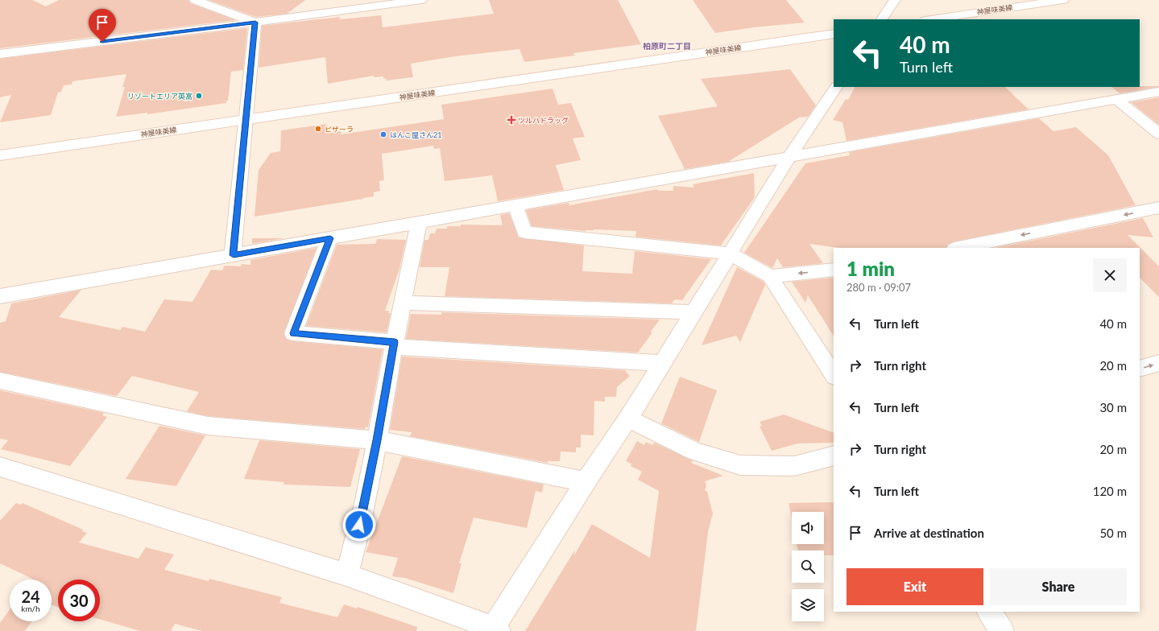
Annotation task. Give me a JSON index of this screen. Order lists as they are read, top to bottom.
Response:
{
  "streets": {
    "street": ["神屋味美線"]
  },
  "districts": ["柏原町二丁目"],
  "places": {
    "other": ["リゾートエリア英富", "ピザーラ", "はんこ屋さん21"],
    "health": ["ツルハドラッグ"]
  },
  "page": {
    "turn": ["40 m", "Turn left"],
    "heading": ["1 min", "280 m · 09:07"],
    "list": [
      {
        "name": "Turn left",
        "value": "40 m"
      },
      {
        "name": "Turn right",
        "value": "20 m"
      },
      {
        "name": "Turn left",
        "value": "30 m"
      },
      {
        "name": "Turn right",
        "value": "20 m"
      },
      {
        "name": "Turn left",
        "value": "120 m"
      },
      {
        "name": "Arrive at destination",
        "value": "50 m"
      }
    ],
    "buttons": ["Exit", "Share"],
    "speed": "24 km/h",
    "limit": "30"
  }
}
